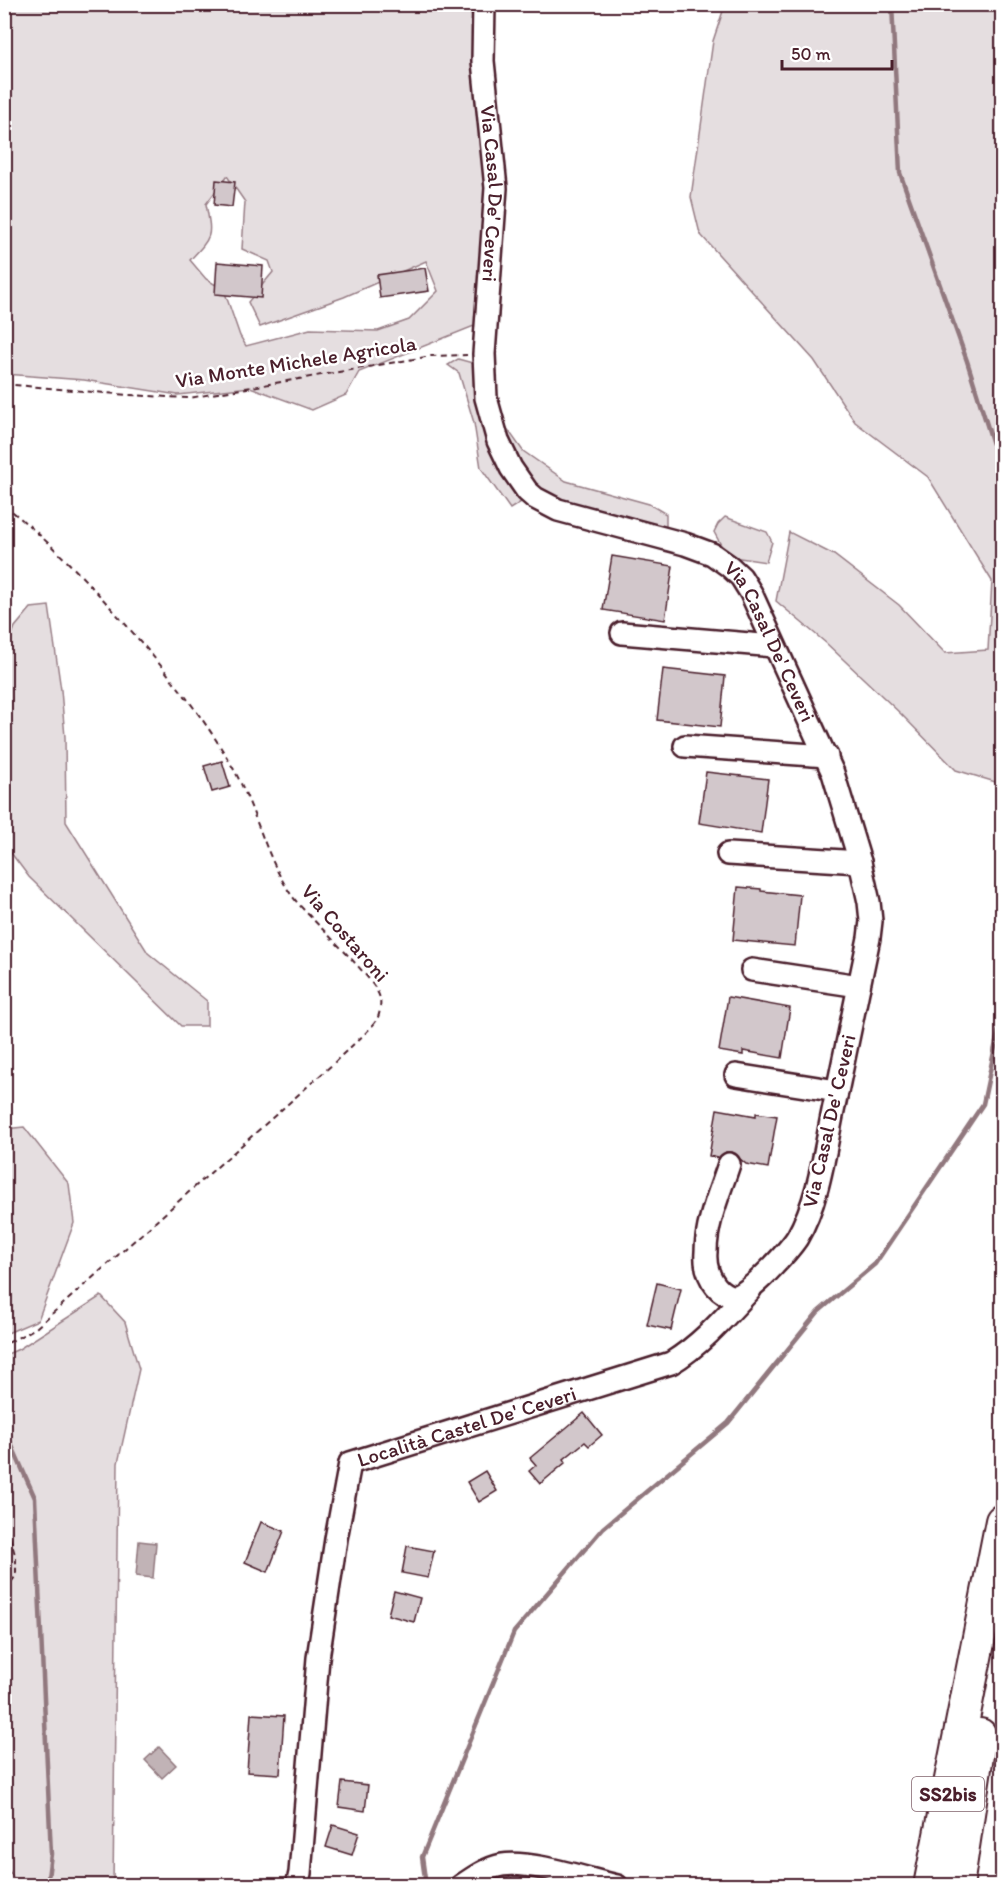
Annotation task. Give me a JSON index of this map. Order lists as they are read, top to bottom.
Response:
{
  "streets": {
    "highway": ["SS2bis"],
    "street": ["Via Casal De' Ceveri", "Località Castel De' Ceveri"],
    "path": ["Via Monte Michele Agricola", "Via Costaroni"]
  },
  "crossings": [
    ["Via Casal De' Ceveri", "Via Monte Michele Agricola"],
    ["Via Casal De' Ceveri", "Località Castel De' Ceveri"]
  ],
  "scale_bar": "50 m"
}
